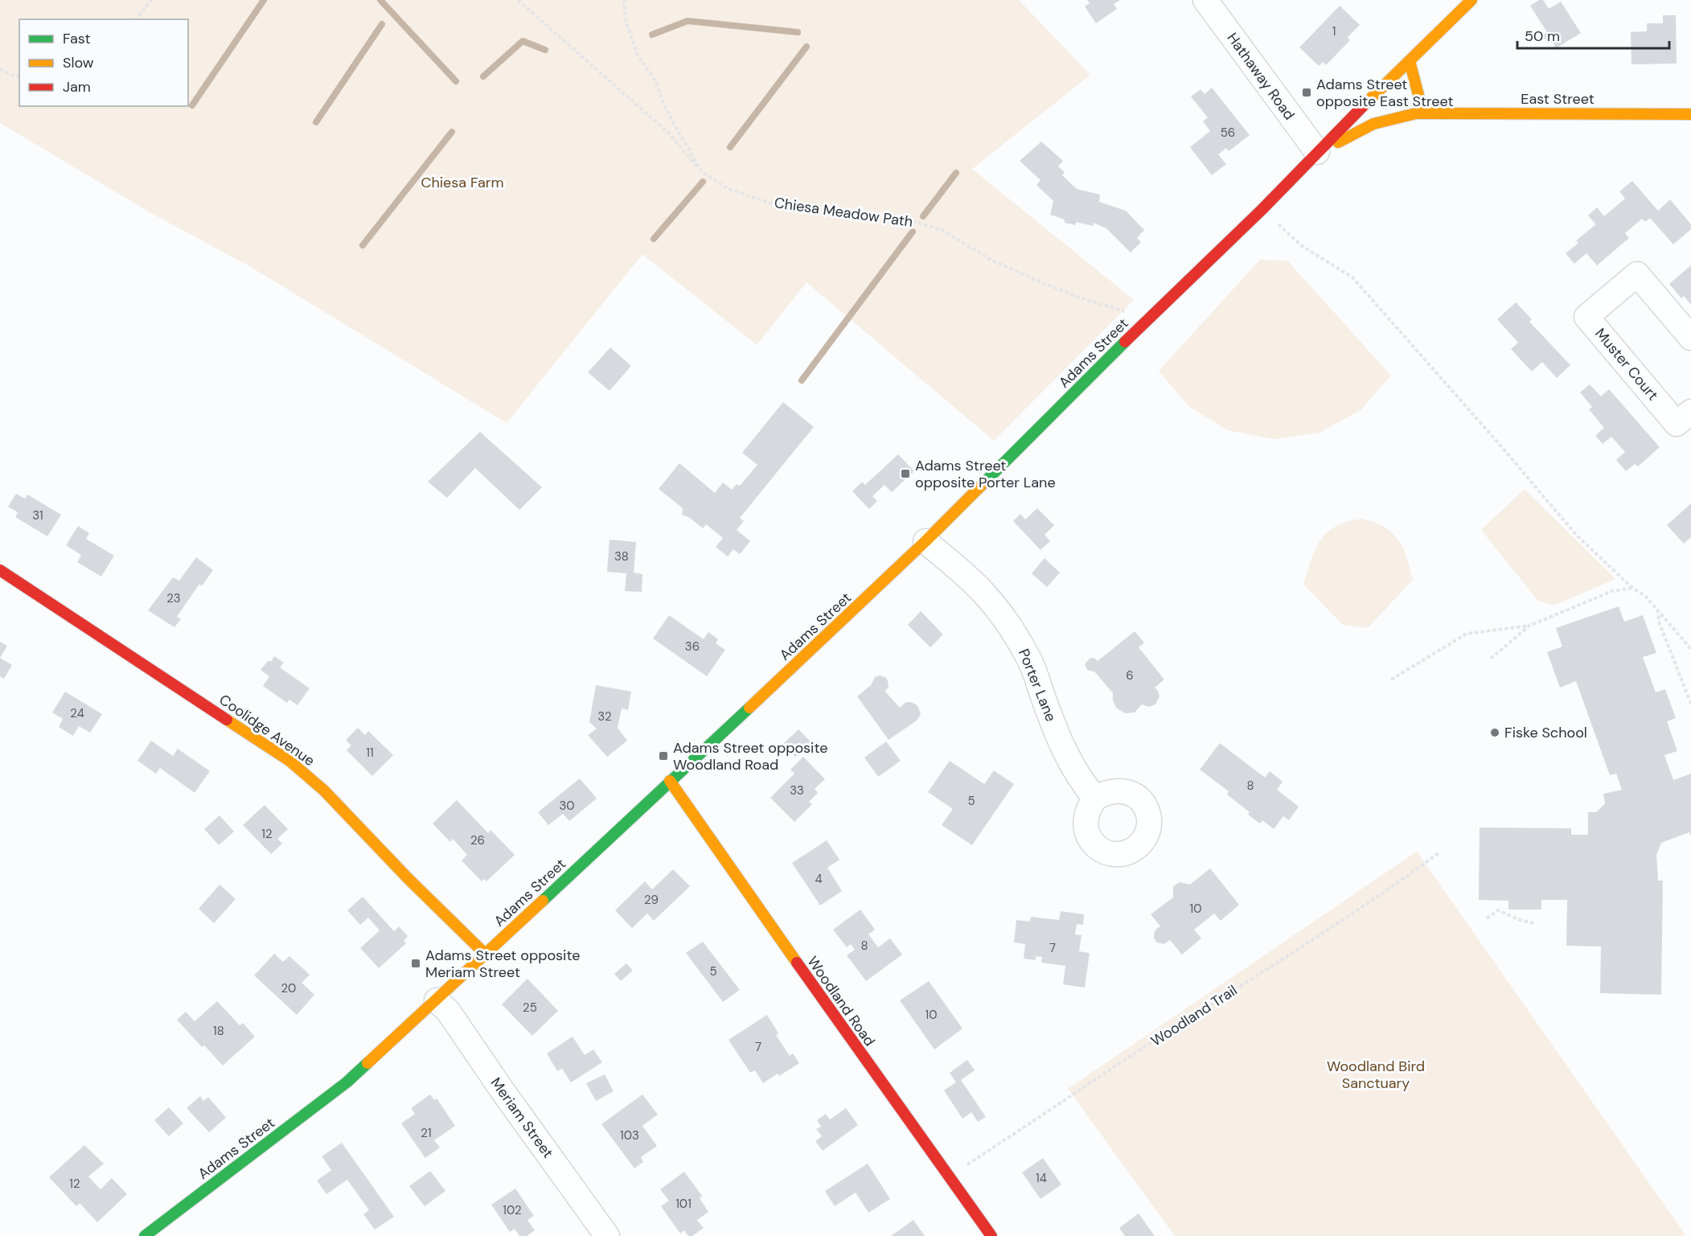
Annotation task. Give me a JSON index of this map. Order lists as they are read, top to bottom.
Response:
{
  "streets": {
    "main road": [
      "East Street",
      "Adams Street",
      "Coolidge Avenue",
      "Woodland Road"
    ],
    "street": [
      "Hathaway Road",
      "Muster Court",
      "Porter Lane",
      "Meriam Street"
    ],
    "path": ["Chiesa Meadow Path", "Woodland Trail"]
  },
  "crossings": [
    ["Hathaway Road", "East Street"],
    ["Hathaway Road", "Adams Street"],
    ["East Street", "Adams Street"],
    ["Chiesa Meadow Path", "Adams Street"],
    ["Adams Street", "Porter Lane"],
    ["Adams Street", "Coolidge Avenue"],
    ["Adams Street", "Woodland Road"],
    ["Adams Street", "Meriam Street"],
    ["Woodland Road", "Woodland Trail"]
  ],
  "parks": ["Chiesa Farm", "Woodland Bird Sanctuary"],
  "places": {
    "transit": [
      "Adams Street opposite East Street",
      "Adams Street opposite Porter Lane",
      "Adams Street opposite Woodland Road",
      "Adams Street opposite Meriam Street"
    ],
    "other": ["Fiske School"]
  },
  "house_numbers": [
    "1",
    "56",
    "31",
    "38",
    "23",
    "36",
    "6",
    "24",
    "32",
    "11",
    "8",
    "33",
    "5",
    "30",
    "12",
    "26",
    "4",
    "29",
    "10",
    "8",
    "7",
    "5",
    "20",
    "25",
    "10",
    "18",
    "7",
    "21",
    "103",
    "14",
    "12",
    "101",
    "102"
  ],
  "legend": ["Fast", "Slow", "Jam"],
  "scale_bar": "50 m"
}
